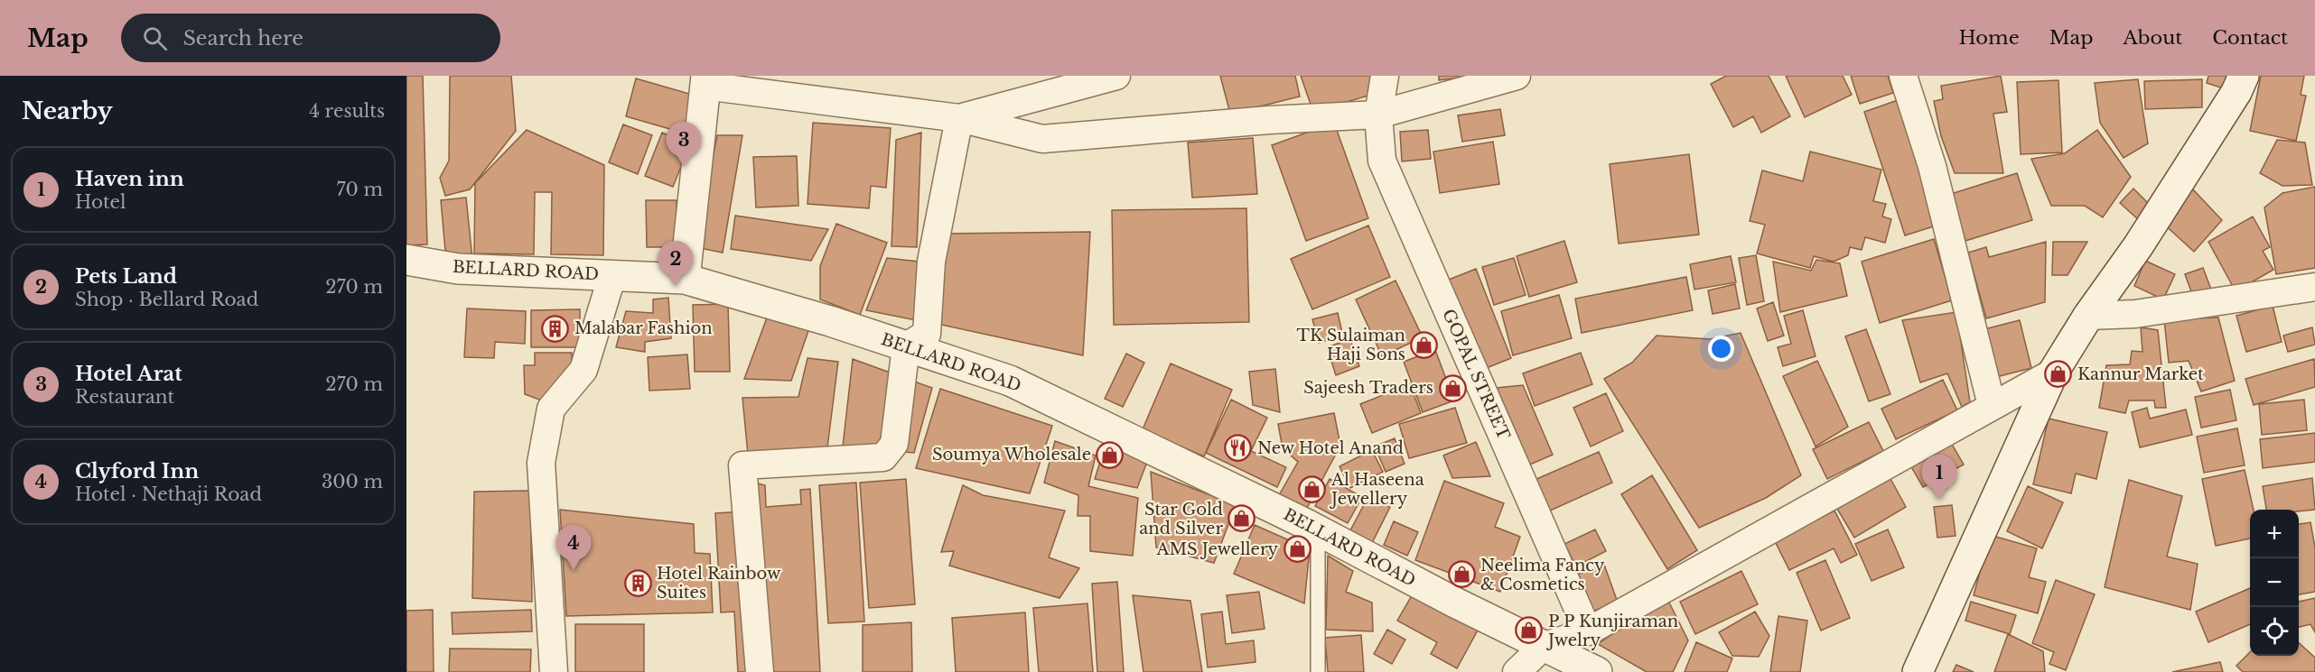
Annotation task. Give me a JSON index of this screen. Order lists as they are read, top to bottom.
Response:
{
  "streets": {
    "street": ["BELLARD ROAD", "GOPAL STREET"]
  },
  "places": {
    "building": ["Malabar Fashion", "Hotel Rainbow Suites"],
    "shop": [
      "TK Sulaiman Haji Sons",
      "Kannur Market",
      "Sajeesh Traders",
      "Soumya Wholesale",
      "Al Haseena Jewellery",
      "Star Gold and Silver",
      "AMS Jewellery",
      "Neelima Fancy & Cosmetics",
      "P P Kunjiraman Jwelry"
    ],
    "restaurant": ["New Hotel Anand"]
  },
  "page": {
    "header": "Map",
    "search": "Search here",
    "nav": [
      "Home",
      "Map",
      "About",
      "Contact"
    ],
    "heading": ["Nearby", "4 results"],
    "pins": [
      "3",
      "2",
      "1",
      "4"
    ],
    "list": [
      {
        "mark": "1",
        "name": "Haven inn",
        "note": "Hotel",
        "value": "70 m"
      },
      {
        "mark": "2",
        "name": "Pets Land",
        "note": "Shop · Bellard Road",
        "value": "270 m"
      },
      {
        "mark": "3",
        "name": "Hotel Arat",
        "note": "Restaurant",
        "value": "270 m"
      },
      {
        "mark": "4",
        "name": "Clyford Inn",
        "note": "Hotel · Nethaji Road",
        "value": "300 m"
      }
    ],
    "map_buttons": ["+", "−"]
  }
}
